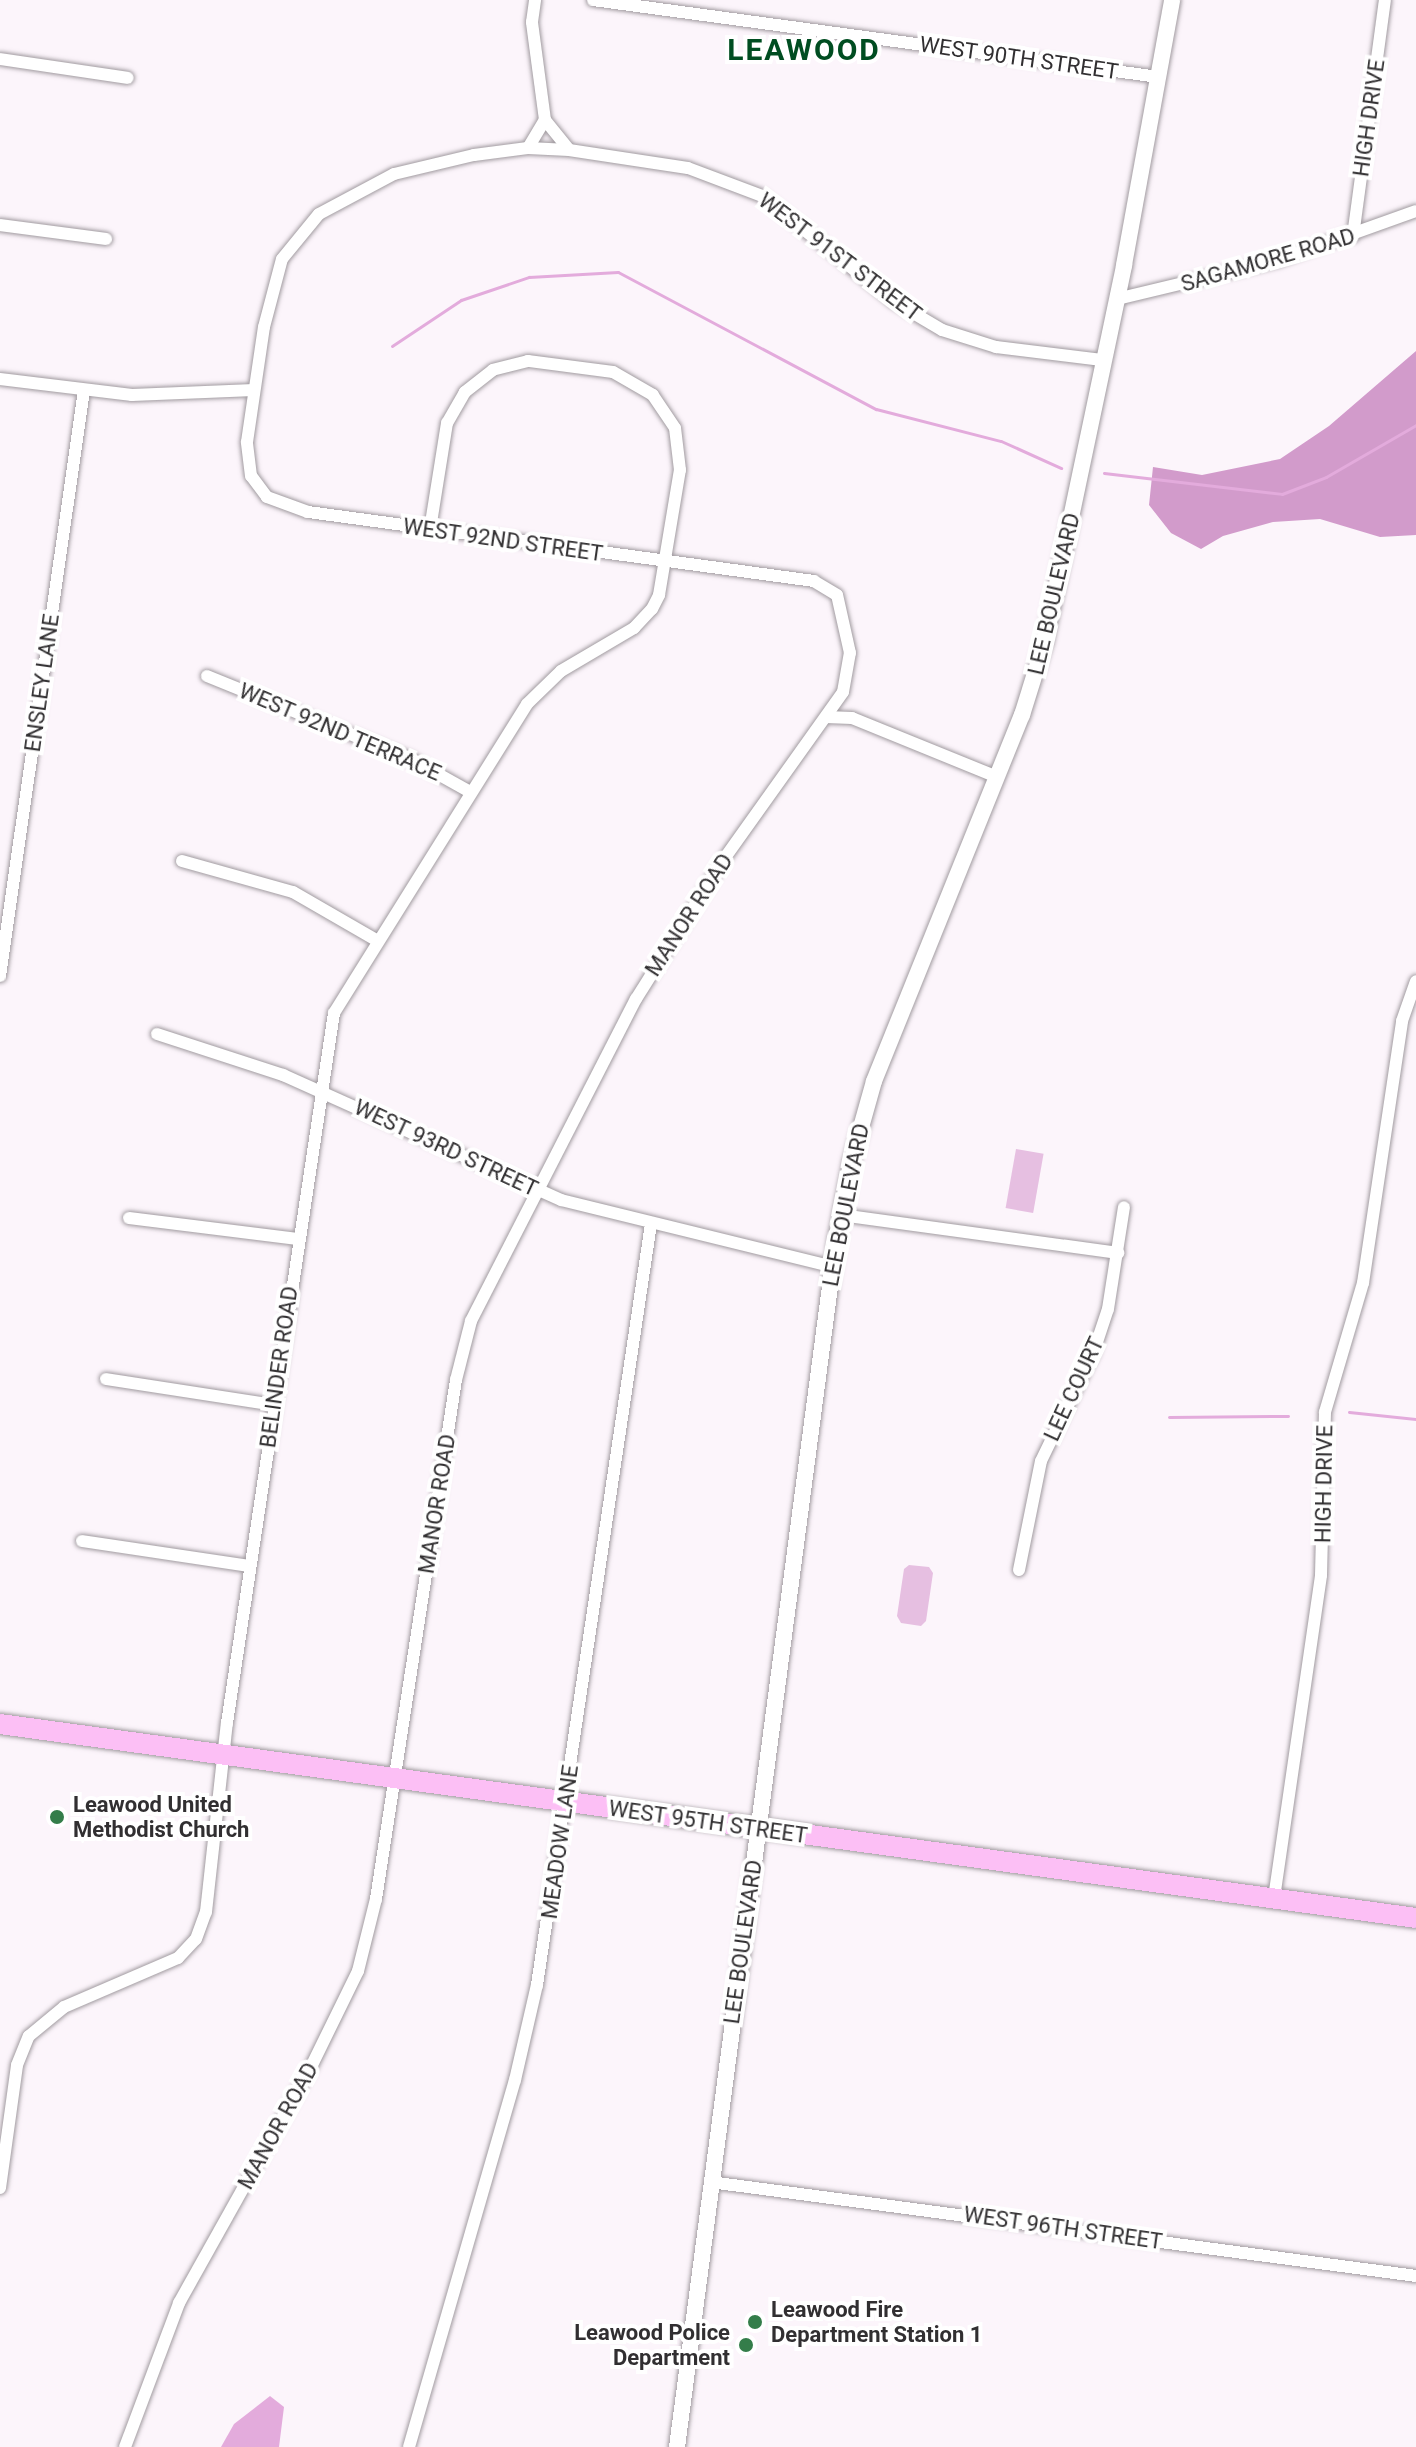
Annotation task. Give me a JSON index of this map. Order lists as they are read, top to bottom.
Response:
{
  "streets": {
    "main road": ["WEST 95TH STREET"],
    "street": [
      "WEST 90TH STREET",
      "HIGH DRIVE",
      "WEST 91ST STREET",
      "SAGAMORE ROAD",
      "WEST 92ND STREET",
      "LEE BOULEVARD",
      "ENSLEY LANE",
      "WEST 92ND TERRACE",
      "MANOR ROAD",
      "WEST 93RD STREET",
      "BELINDER ROAD",
      "LEE COURT",
      "MEADOW LANE",
      "WEST 96TH STREET"
    ]
  },
  "crossings": [
    ["WEST 90TH STREET", "LEE BOULEVARD"],
    ["HIGH DRIVE", "SAGAMORE ROAD"],
    ["HIGH DRIVE", "WEST 95TH STREET"],
    ["WEST 91ST STREET", "WEST 92ND STREET"],
    ["WEST 91ST STREET", "LEE BOULEVARD"],
    ["SAGAMORE ROAD", "LEE BOULEVARD"],
    ["WEST 92ND STREET", "MANOR ROAD"],
    ["WEST 92ND STREET", "BELINDER ROAD"],
    ["LEE BOULEVARD", "WEST 93RD STREET"],
    ["LEE BOULEVARD", "WEST 95TH STREET"],
    ["LEE BOULEVARD", "WEST 96TH STREET"],
    ["WEST 92ND TERRACE", "BELINDER ROAD"],
    ["MANOR ROAD", "WEST 93RD STREET"],
    ["MANOR ROAD", "WEST 95TH STREET"],
    ["WEST 93RD STREET", "BELINDER ROAD"],
    ["WEST 93RD STREET", "MEADOW LANE"],
    ["BELINDER ROAD", "WEST 95TH STREET"],
    ["WEST 95TH STREET", "MEADOW LANE"]
  ],
  "districts": ["LEAWOOD"],
  "places": ["Leawood United Methodist Church", "Leawood Fire Department Station 1", "Leawood Police Department"]
}
